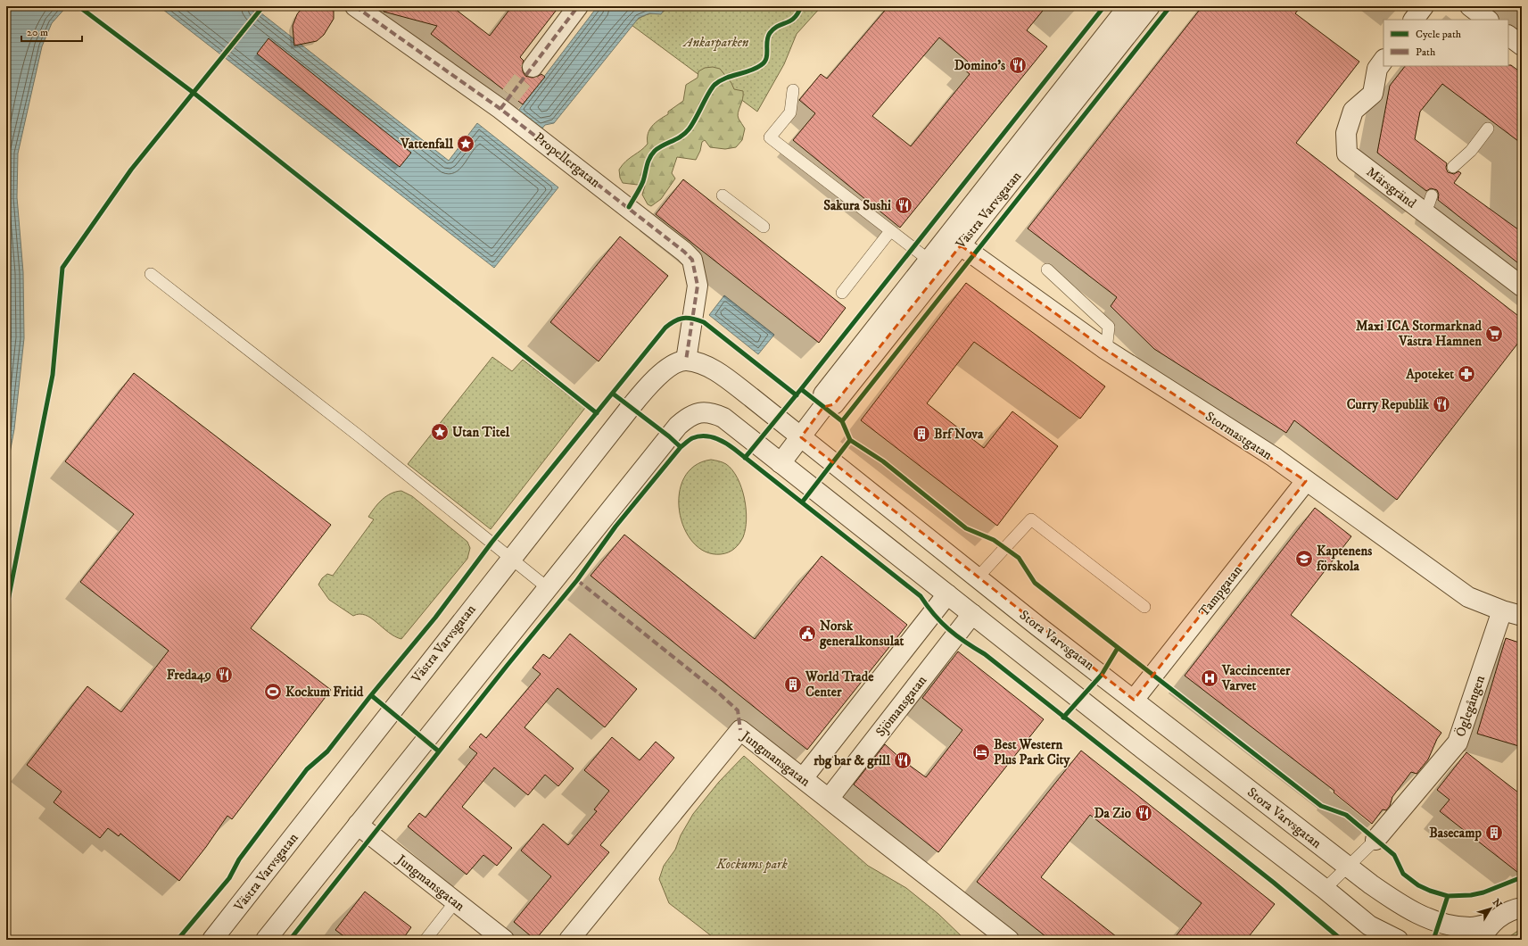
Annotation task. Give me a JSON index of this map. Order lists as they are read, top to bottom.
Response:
{
  "streets": {
    "street": [
      "Propellergatan",
      "Märsgränd",
      "Västra Varvsgatan",
      "Stormastgatan",
      "Tampgatan",
      "Stora Varvsgatan",
      "Sjömansgatan",
      "Öglegången",
      "Jungmansgatan"
    ]
  },
  "crossings": [
    ["Propellergatan", "Västra Varvsgatan"],
    ["Propellergatan", "Stora Varvsgatan"],
    ["Västra Varvsgatan", "Stormastgatan"],
    ["Västra Varvsgatan", "Stora Varvsgatan"],
    ["Stormastgatan", "Tampgatan"],
    ["Stormastgatan", "Öglegången"],
    ["Tampgatan", "Stora Varvsgatan"],
    ["Sjömansgatan", "Jungmansgatan"]
  ],
  "parks": ["Ankarparken", "Kockums park"],
  "places": {
    "restaurant": [
      "Domino's",
      "Sakura Sushi",
      "Curry Republik",
      "Freda49",
      "rbg bar & grill",
      "Da Zio"
    ],
    "place": ["Vattenfall", "Utan Titel"],
    "supermarket": ["Maxi ICA Stormarknad Västra Hamnen"],
    "pharmacy": ["Apoteket"],
    "building": ["Brf Nova", "World Trade Center", "Basecamp"],
    "school or university": ["Kaptenens förskola"],
    "public building": ["Norsk generalkonsulat"],
    "hospital": ["Vaccincenter Varvet"],
    "sports": ["Kockum Fritid"],
    "hotel": ["Best Western Plus Park City"]
  },
  "legend": ["Cycle path", "Path"],
  "scale_bar": "20 m",
  "north": "top right"
}
